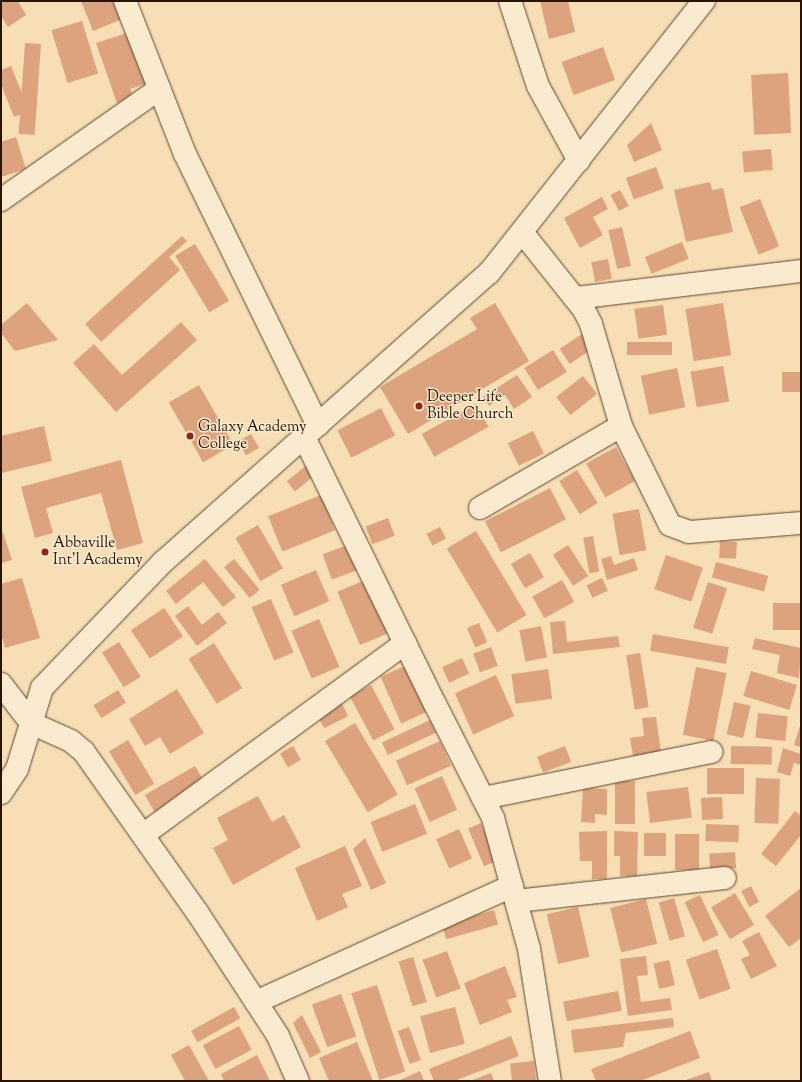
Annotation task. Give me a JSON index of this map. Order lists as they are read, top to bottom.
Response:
{
  "places": ["Deeper Life Bible Church", "Galaxy Academy College", "Abbaville Int'l Academy"]
}
